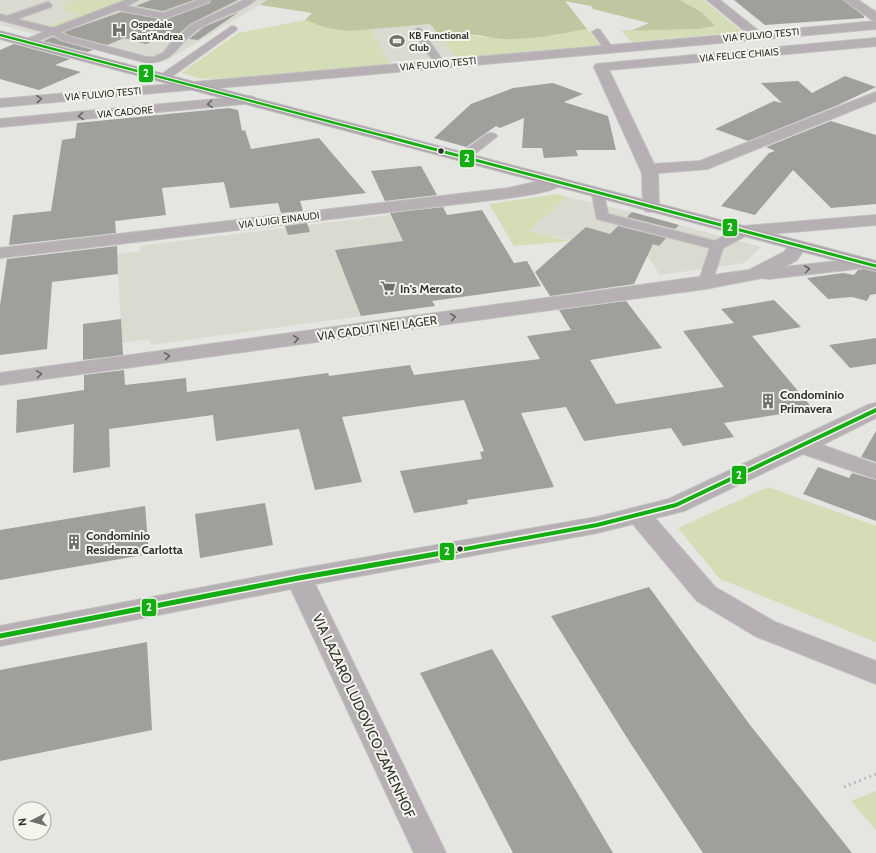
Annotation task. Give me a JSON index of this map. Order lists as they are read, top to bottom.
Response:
{
  "streets": {
    "street": [
      "VIA FULVIO TESTI",
      "VIA FELICE CHIAIS",
      "VIA CADORE",
      "VIA LUIGI EINAUDI",
      "VIA CADUTI NEI LAGER",
      "VIA LAZARO LUDOVICO ZAMENHOF"
    ]
  },
  "one_way": ["VIA CADORE"],
  "places": {
    "hospital": ["Ospedale Sant'Andrea"],
    "sports": ["KB Functional Club"],
    "supermarket": ["In's Mercato"],
    "building": ["Condominio Primavera", "Condominio Residenza Carlotta"]
  },
  "lines": ["transit line 2"],
  "north": "left"
}
